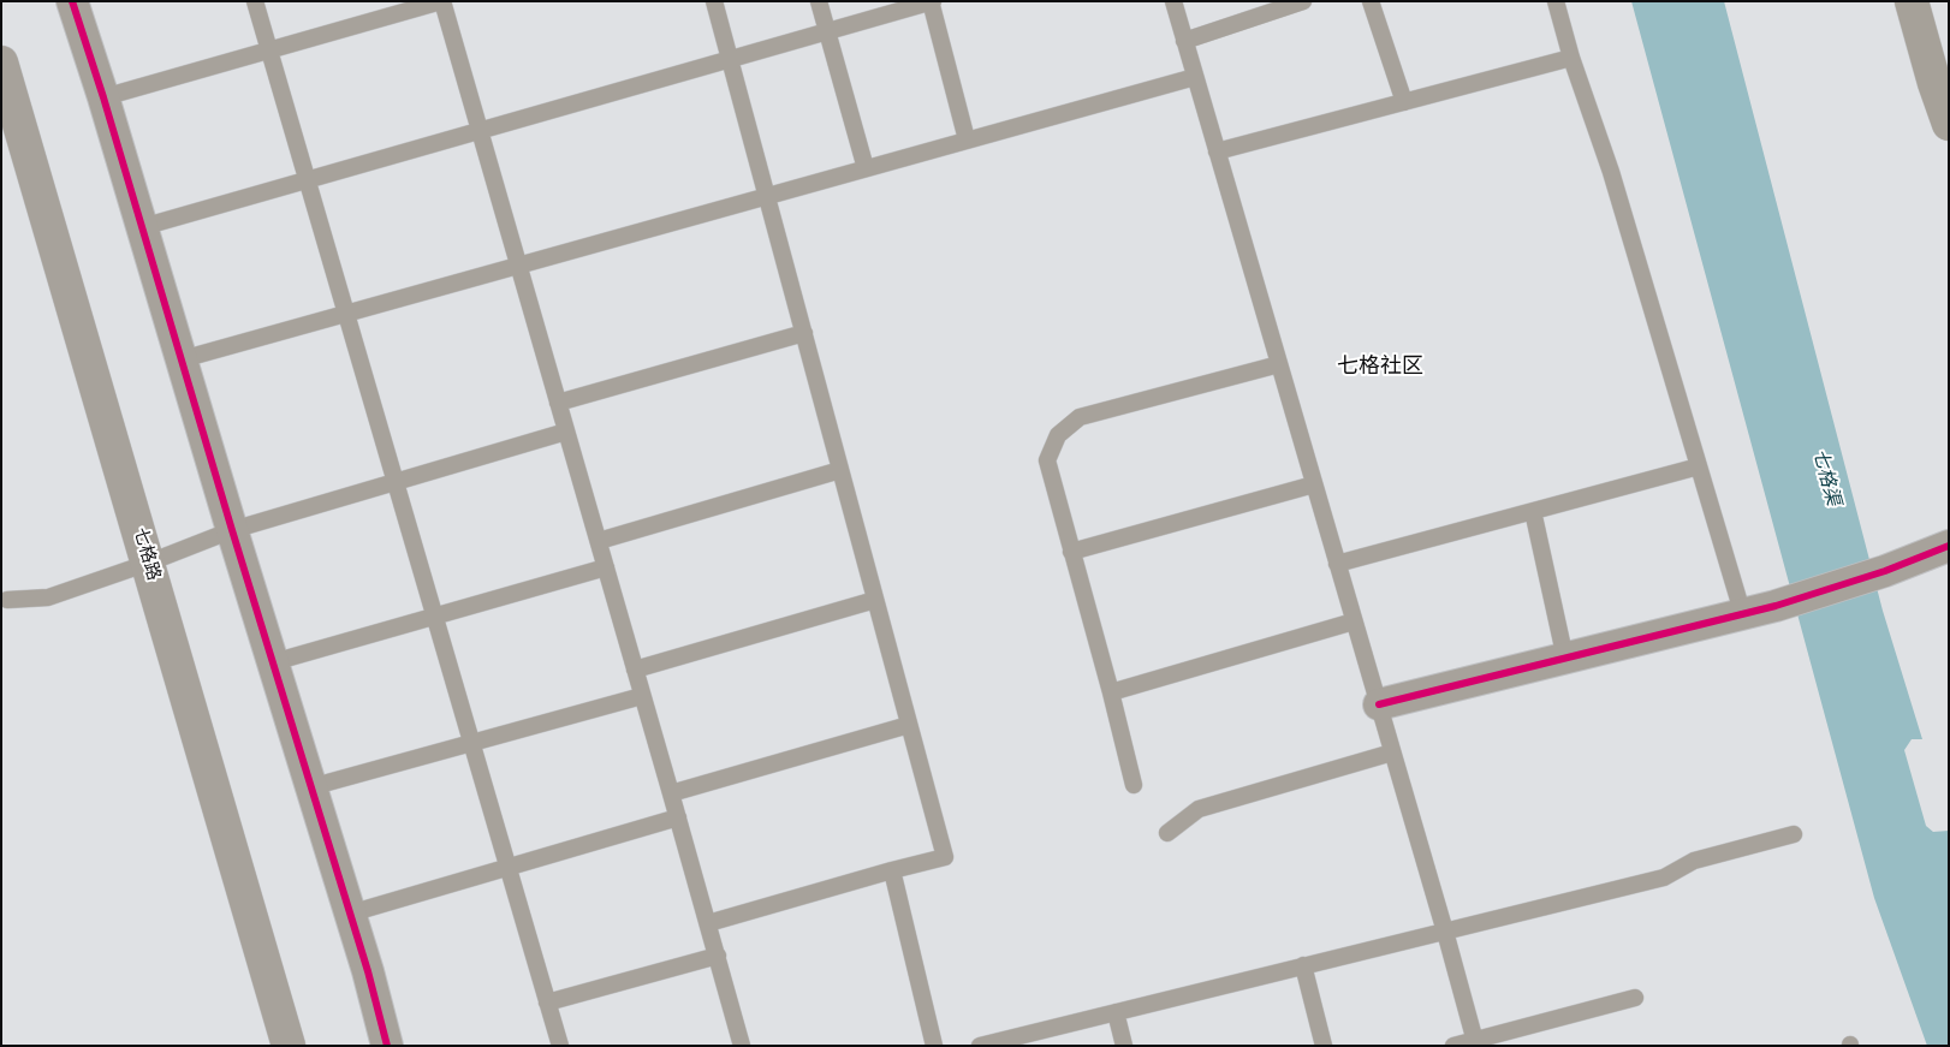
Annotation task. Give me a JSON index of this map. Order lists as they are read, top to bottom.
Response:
{
  "streets": {
    "street": ["七格路"]
  },
  "districts": ["七格社区"],
  "water": ["七格渠"]
}
